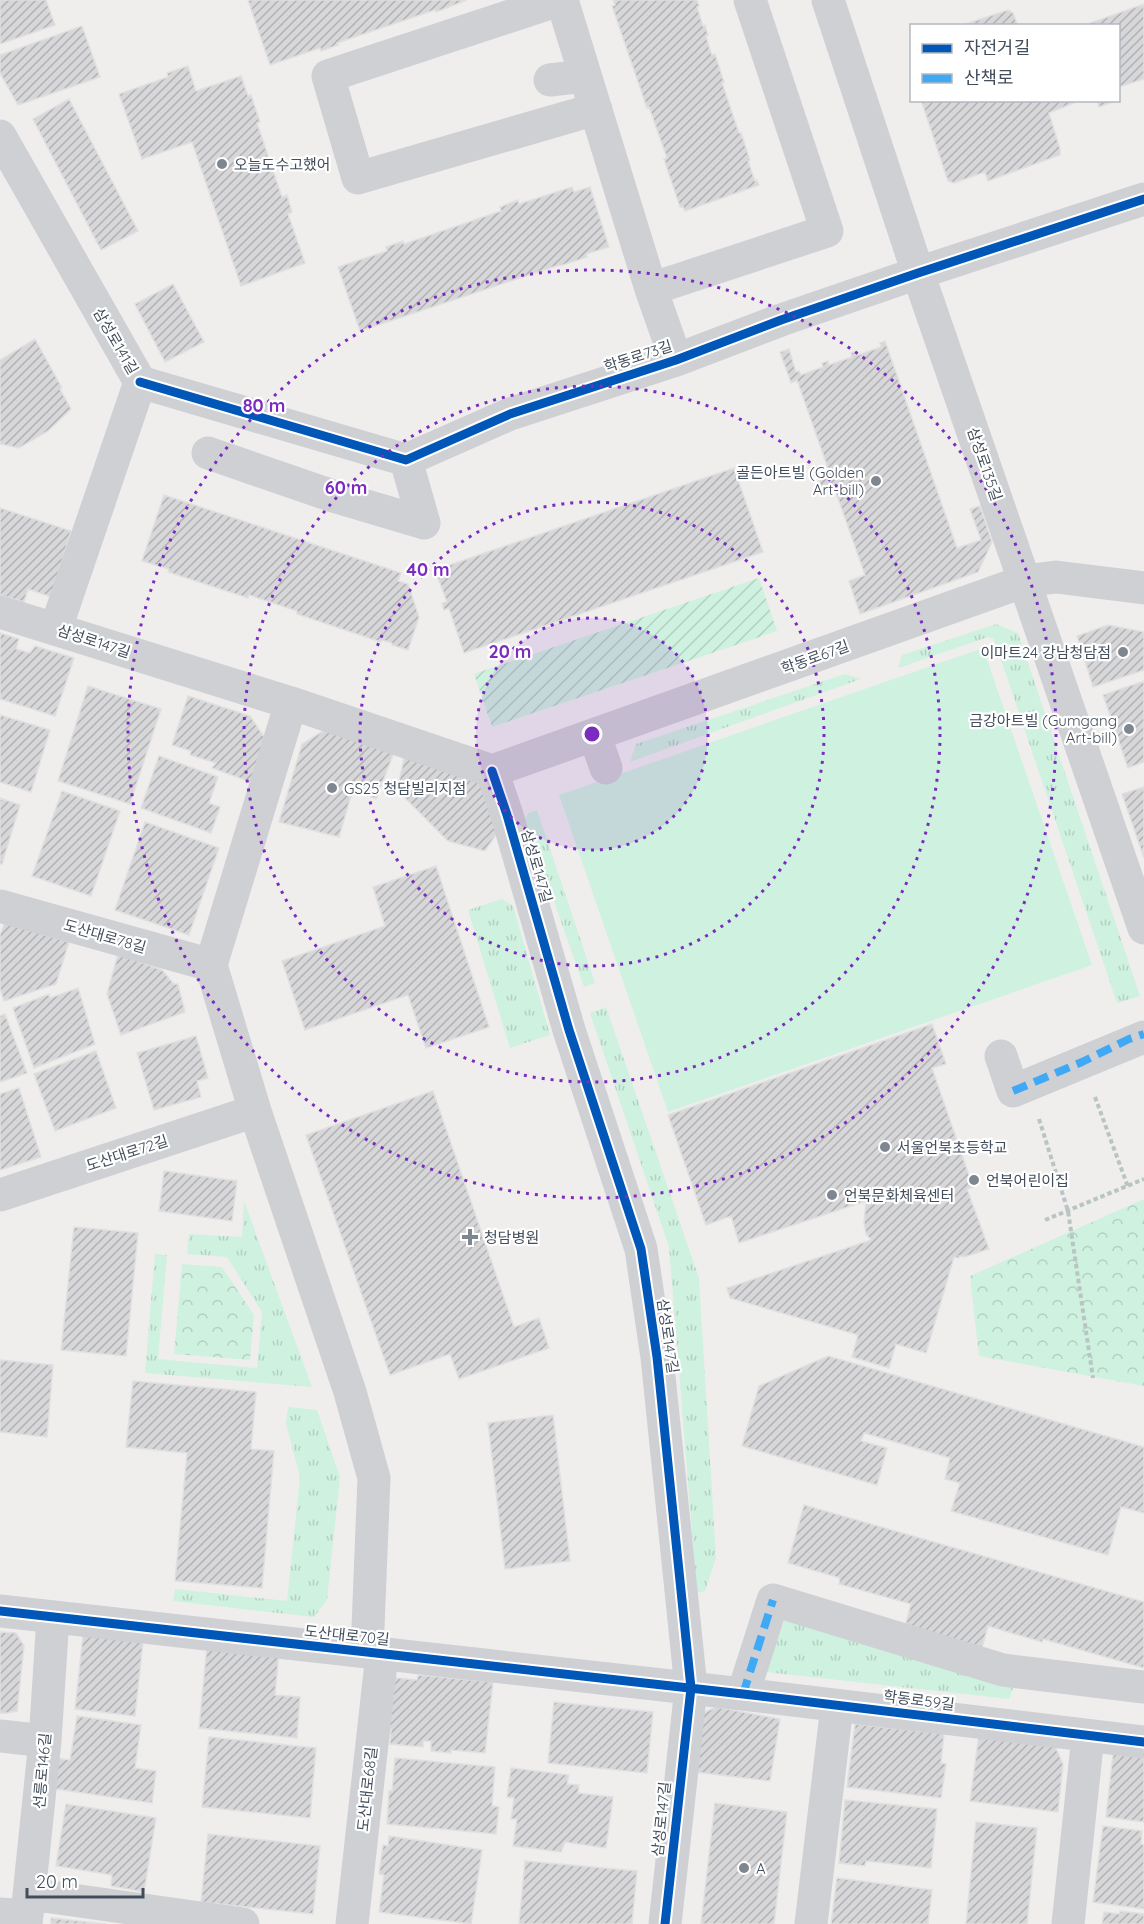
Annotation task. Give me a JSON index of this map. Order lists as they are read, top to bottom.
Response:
{
  "streets": {
    "street": [
      "삼성로141길",
      "학동로73길",
      "삼성로135길",
      "삼성로147길",
      "학동로67길",
      "도산대로78길",
      "도산대로72길",
      "도산대로70길",
      "학동로59길",
      "선릉로146길",
      "도산대로68길"
    ]
  },
  "crossings": [
    ["삼성로141길", "삼성로147길"],
    ["학동로73길", "삼성로135길"],
    ["삼성로135길", "학동로67길"],
    ["삼성로147길", "학동로67길"],
    ["삼성로147길", "도산대로70길"],
    ["삼성로147길", "학동로59길"],
    ["도산대로78길", "도산대로68길"],
    ["도산대로72길", "도산대로68길"],
    ["도산대로70길", "학동로59길"],
    ["도산대로70길", "선릉로146길"],
    ["도산대로70길", "도산대로68길"]
  ],
  "places": {
    "other": [
      "오늘도수고했어",
      "골든아트빌 (Golden Art-bill)",
      "이마트24 강남청담점",
      "금강아트빌 (Gumgang Art-bill)",
      "GS25 청담빌리지점",
      "서울언북초등학교",
      "언북어린이집",
      "언북문화체육센터",
      "A"
    ],
    "health": ["청담병원"]
  },
  "legend": ["자전거길", "산책로"],
  "scale_bar": "20 m",
  "rings": [
    "80 m",
    "60 m",
    "40 m",
    "20 m"
  ]
}
